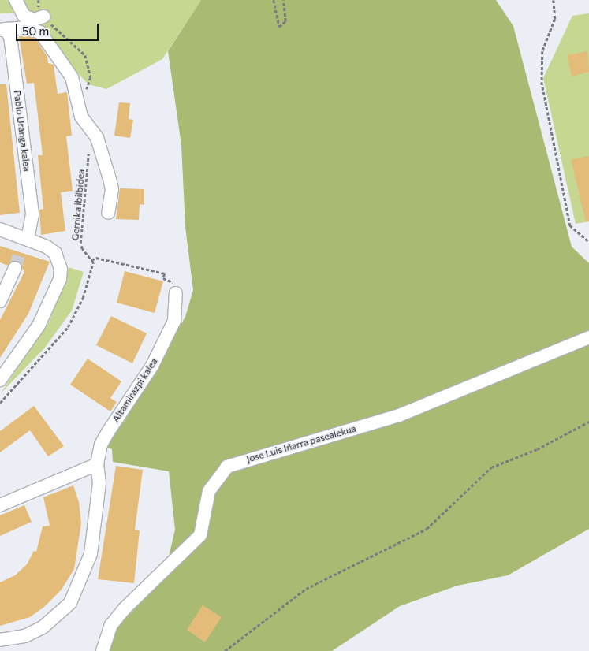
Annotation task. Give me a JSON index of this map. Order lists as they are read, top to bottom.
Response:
{
  "streets": {
    "street": ["Pablo Uranga kalea", "Altamirazpi kalea", "Jose Luis Iñarra pasealekua"],
    "path": ["Gernika ibilbidea"]
  },
  "scale_bar": "50 m"
}
